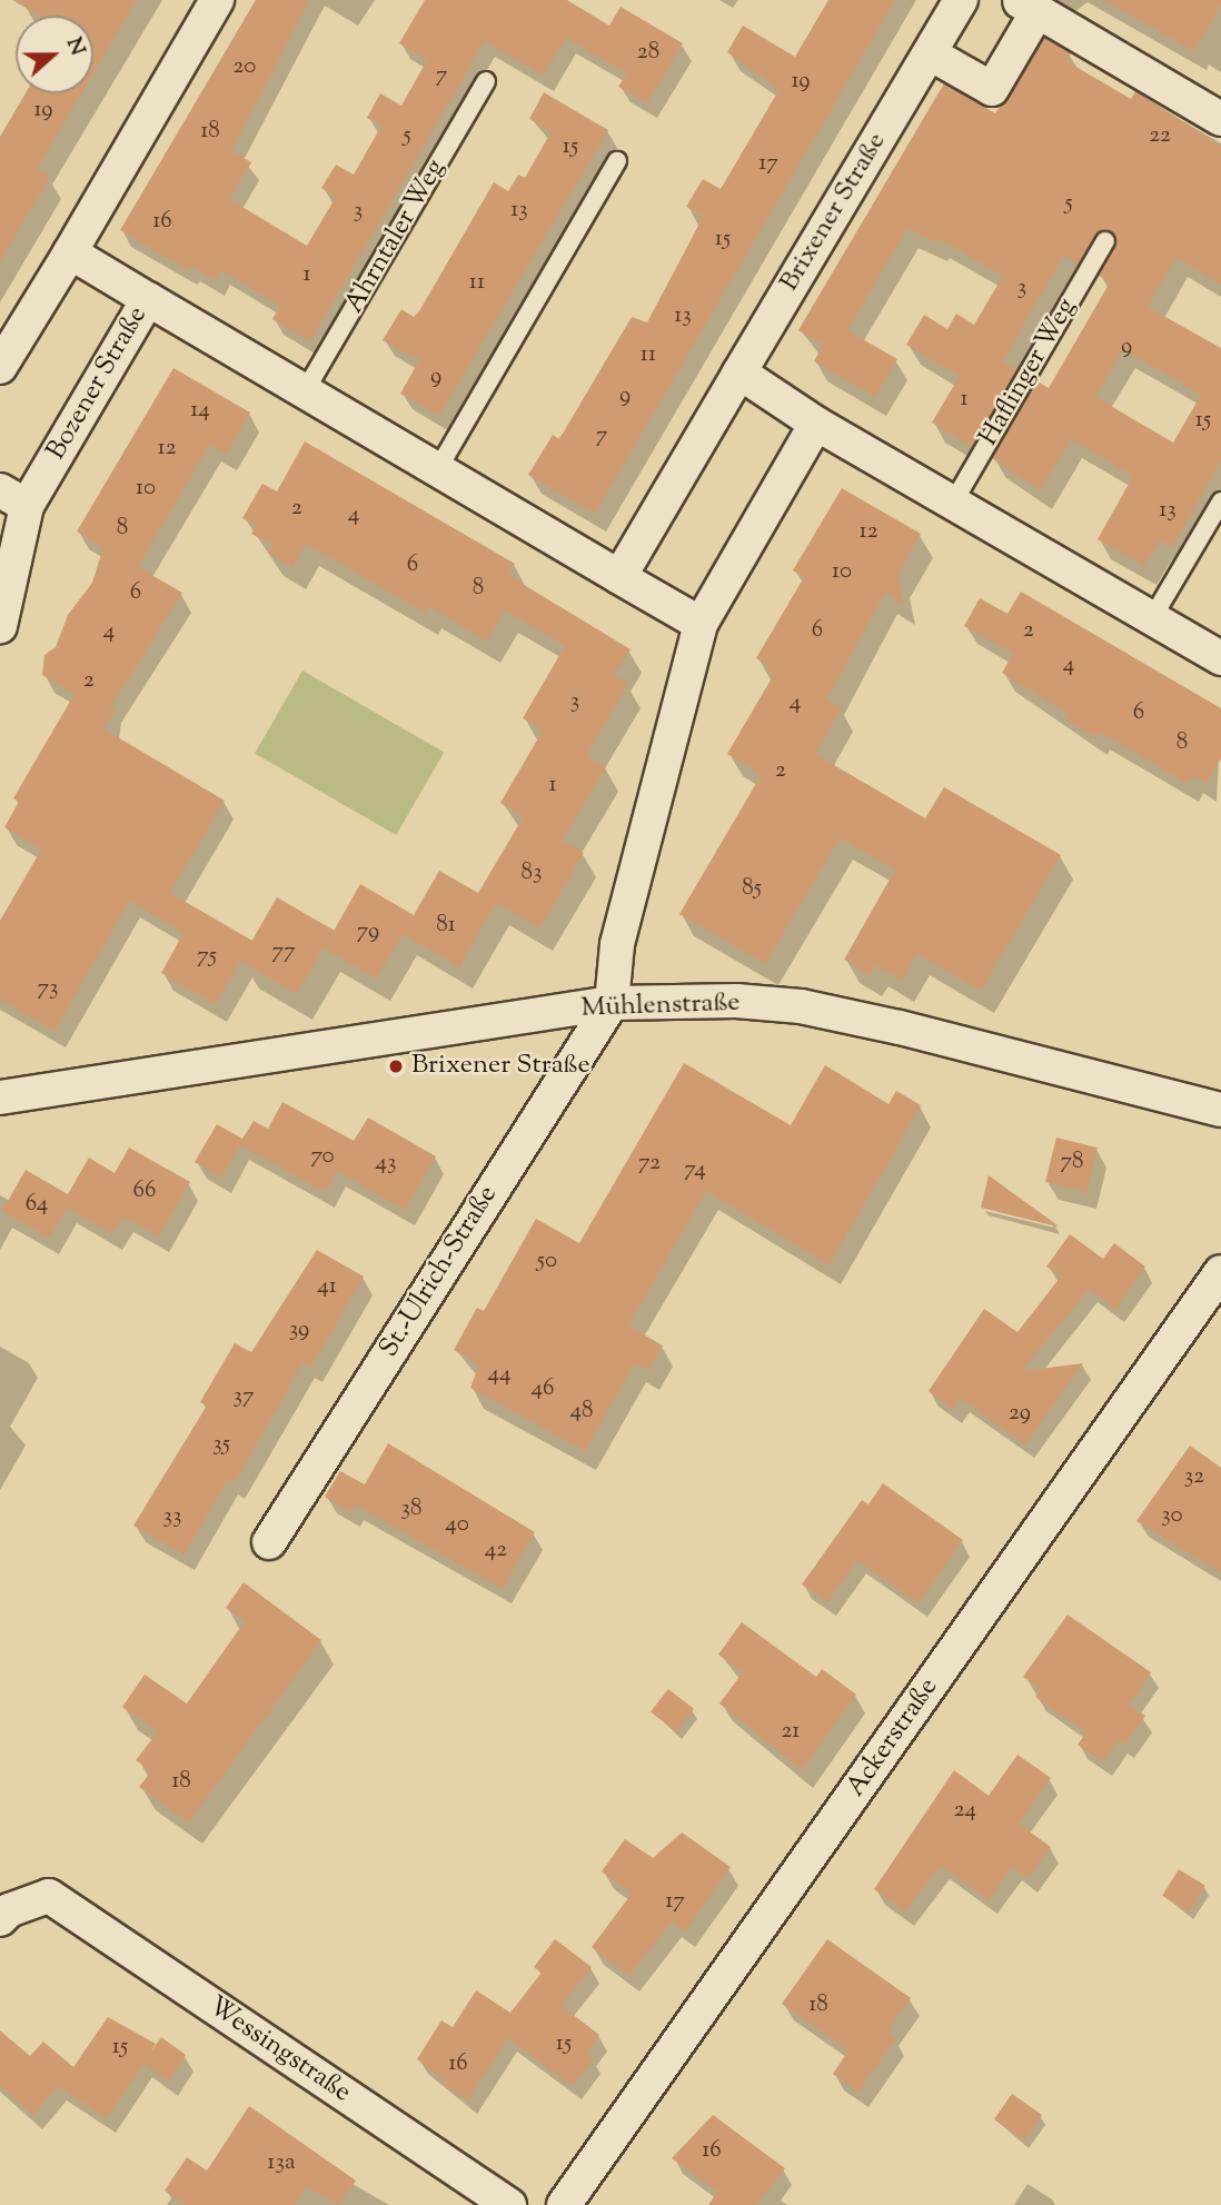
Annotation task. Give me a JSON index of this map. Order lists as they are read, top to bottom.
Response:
{
  "streets": {
    "street": [
      "Brixener Straße",
      "Bozener Straße",
      "Mühlenstraße",
      "St.-Ulrich-Straße",
      "Ackerstraße",
      "Wessingstraße"
    ],
    "lane": ["Ahrntaler Weg", "Haflinger Weg"]
  },
  "crossings": [
    ["Mühlenstraße", "St.-Ulrich-Straße"]
  ],
  "places": ["Brixener Straße"],
  "house_numbers": [
    "28",
    "20",
    "7",
    "19",
    "19",
    "18",
    "5",
    "22",
    "15",
    "17",
    "5",
    "13",
    "3",
    "16",
    "15",
    "1",
    "11",
    "3",
    "13",
    "9",
    "11",
    "9",
    "9",
    "1",
    "14",
    "15",
    "7",
    "12",
    "10",
    "2",
    "13",
    "4",
    "8",
    "12",
    "6",
    "10",
    "8",
    "6",
    "6",
    "2",
    "4",
    "4",
    "2",
    "3",
    "4",
    "6",
    "8",
    "2",
    "1",
    "83",
    "85",
    "81",
    "79",
    "77",
    "75",
    "73",
    "70",
    "78",
    "43",
    "72",
    "74",
    "66",
    "64",
    "50",
    "41",
    "39",
    "44",
    "46",
    "37",
    "48",
    "29",
    "35",
    "32",
    "38",
    "30",
    "33",
    "40",
    "42",
    "21",
    "18",
    "24",
    "17",
    "18",
    "15",
    "15",
    "16",
    "16",
    "13a"
  ],
  "north": "right"
}
